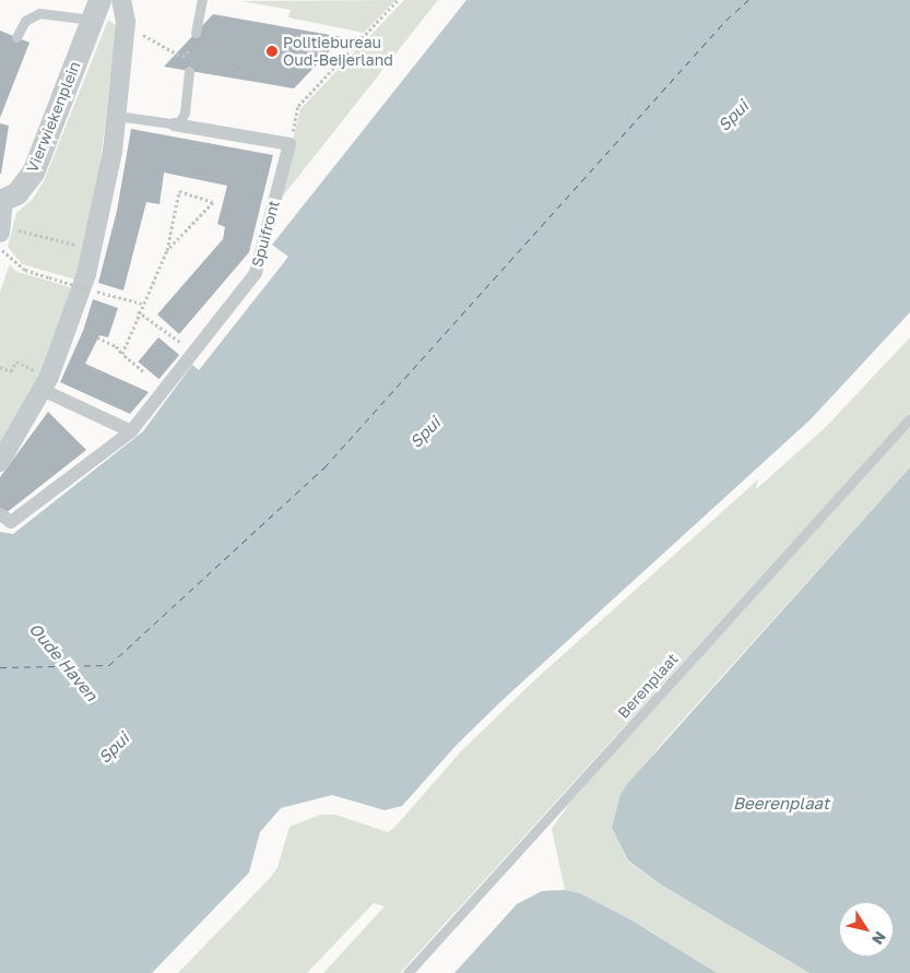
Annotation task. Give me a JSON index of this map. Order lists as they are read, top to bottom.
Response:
{
  "streets": {
    "street": ["Vierwiekenplein", "Spuifront"],
    "lane": ["Berenplaat"]
  },
  "water": ["Spui", "Oude Haven", "Beerenplaat"],
  "places": ["Politiebureau Oud-Beijerland"],
  "north": "bottom right"
}
